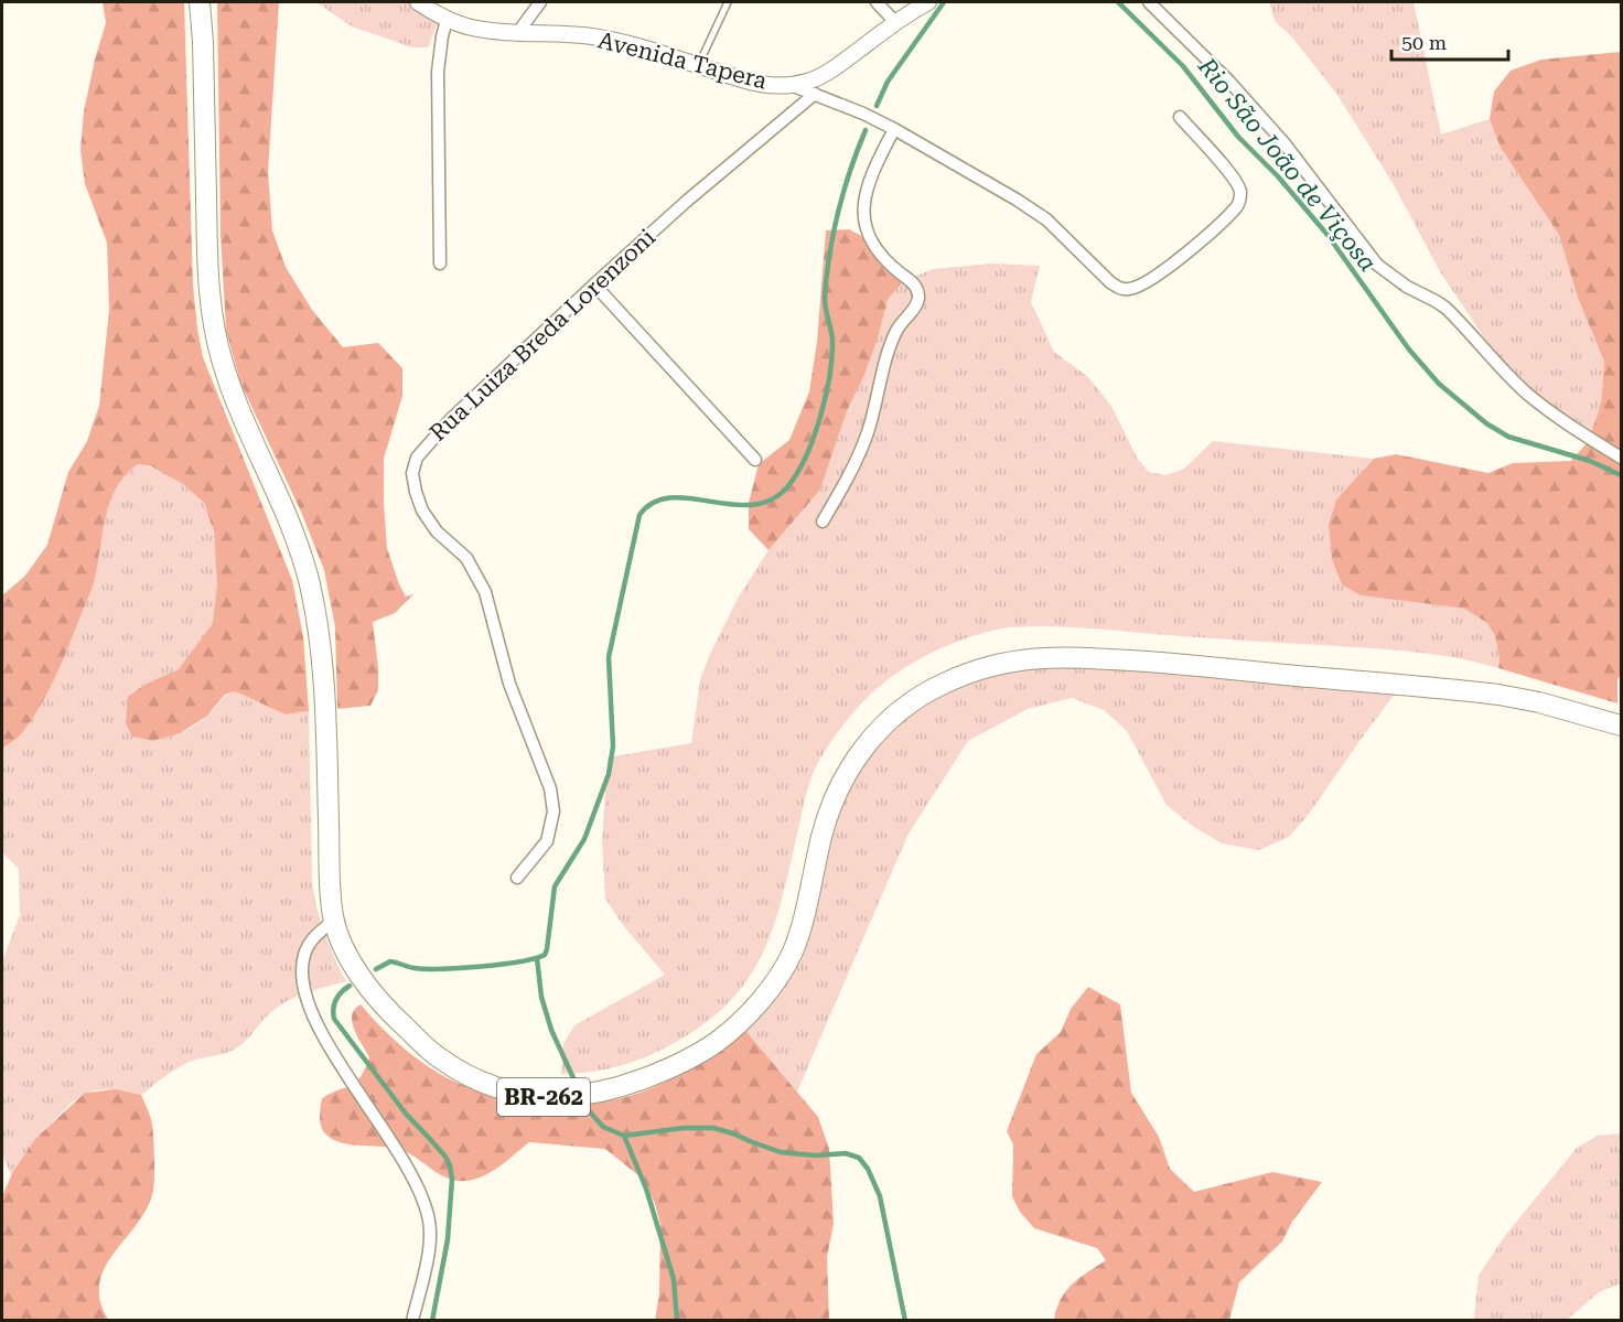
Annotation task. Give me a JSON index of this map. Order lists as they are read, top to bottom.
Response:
{
  "streets": {
    "highway": ["BR-262"],
    "street": ["Avenida Tapera", "Rua Luiza Breda Lorenzoni"]
  },
  "water": ["Rio São João de Viçosa"],
  "scale_bar": "50 m"
}
